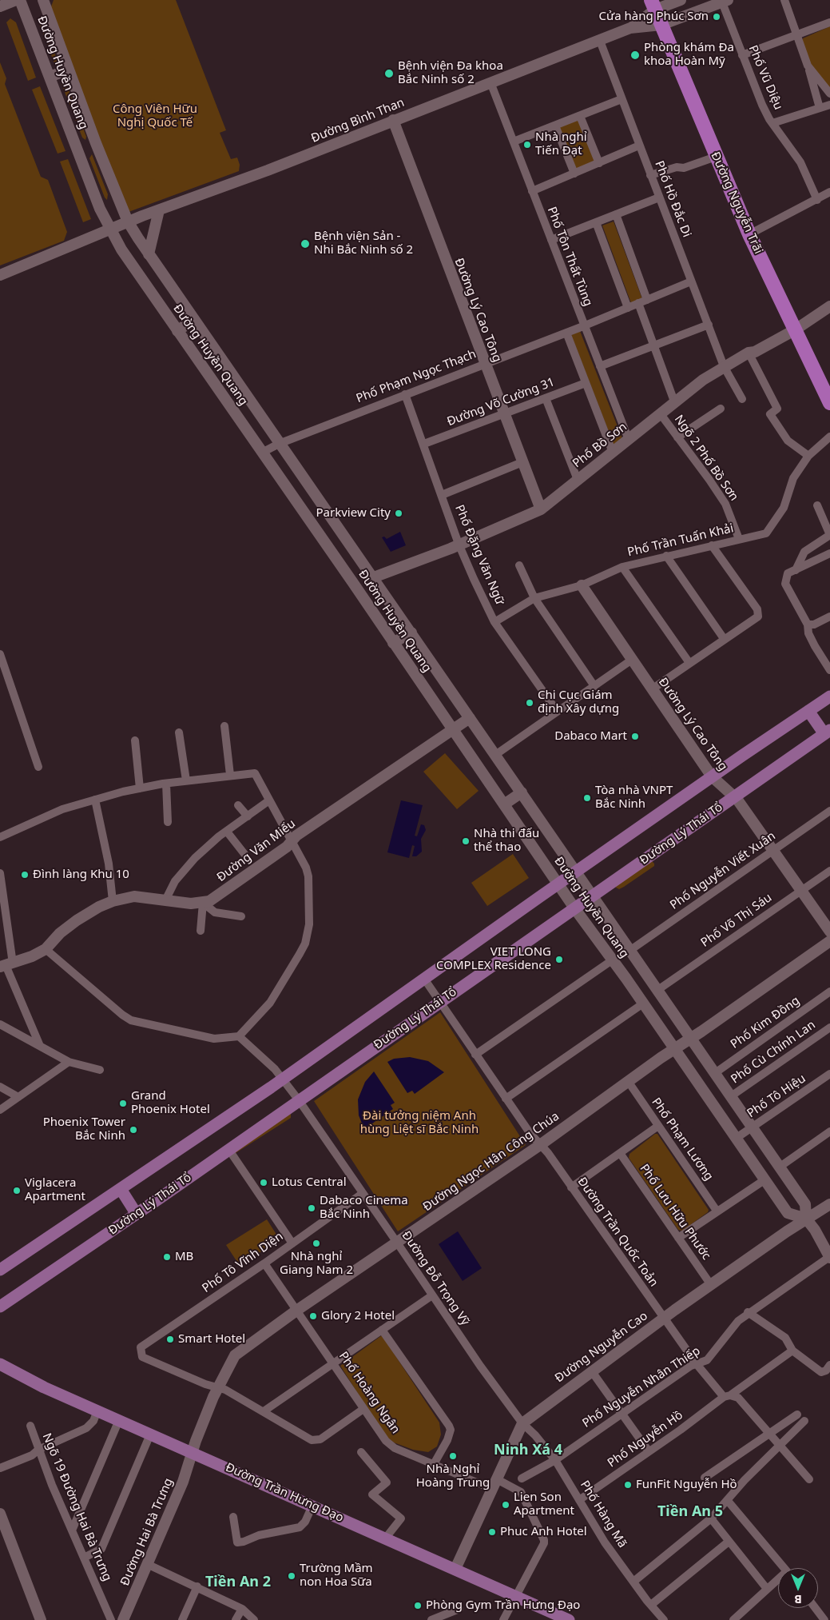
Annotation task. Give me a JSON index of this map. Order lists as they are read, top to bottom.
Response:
{
  "streets": {
    "highway": ["Đường Nguyễn Trãi"],
    "main road": ["Đường Lý Thái Tổ", "Đường Trần Hưng Đạo"],
    "street": [
      "Đường Huyền Quang",
      "Phố Vũ Diệu",
      "Đường Bình Than",
      "Phố Hồ Đắc Di",
      "Phố Tôn Thất Tùng",
      "Đường Lý Cao Tông",
      "Phố Phạm Ngọc Thạch",
      "Đường Võ Cường 31",
      "Phố Bồ Sơn",
      "Ngõ 2 Phố Bồ Sơn",
      "Phố Trần Tuấn Khải",
      "Phố Đặng Văn Ngữ",
      "Đường Văn Miếu",
      "Phố Nguyễn Viết Xuân",
      "Phố Võ Thị Sáu",
      "Phố Kim Đồng",
      "Phố Cù Chính Lan",
      "Phố Tô Hiệu",
      "Phố Phạm Lương",
      "Đường Ngọc Hân Công Chúa",
      "Phố Lưu Hữu Phước",
      "Đường Trần Quốc Toản",
      "Phố Tô Vĩnh Diện",
      "Đường Đỗ Trọng Vỹ",
      "Đường Nguyễn Cao",
      "Phố Nguyễn Nhân Thiếp",
      "Phố Hoàng Ngân",
      "Phố Nguyễn Hồ",
      "Ngõ 19 Đường Hai Bà Trưng",
      "Phố Hàng Mã",
      "Đường Hai Bà Trưng"
    ]
  },
  "crossings": [
    ["Đường Huyền Quang", "Đường Bình Than"],
    ["Đường Huyền Quang", "Phố Phạm Ngọc Thạch"],
    ["Đường Huyền Quang", "Phố Bồ Sơn"],
    ["Đường Huyền Quang", "Đường Lý Thái Tổ"],
    ["Đường Huyền Quang", "Đường Văn Miếu"],
    ["Đường Huyền Quang", "Phố Nguyễn Viết Xuân"],
    ["Đường Huyền Quang", "Phố Võ Thị Sáu"],
    ["Đường Huyền Quang", "Phố Kim Đồng"],
    ["Đường Huyền Quang", "Phố Cù Chính Lan"],
    ["Đường Huyền Quang", "Phố Tô Hiệu"],
    ["Đường Huyền Quang", "Đường Ngọc Hân Công Chúa"],
    ["Đường Huyền Quang", "Đường Nguyễn Cao"],
    ["Đường Huyền Quang", "Phố Nguyễn Nhân Thiếp"],
    ["Phố Vũ Diệu", "Đường Bình Than"],
    ["Đường Bình Than", "Phố Hồ Đắc Di"],
    ["Đường Bình Than", "Đường Nguyễn Trãi"],
    ["Đường Bình Than", "Phố Tôn Thất Tùng"],
    ["Đường Bình Than", "Đường Lý Cao Tông"],
    ["Phố Hồ Đắc Di", "Phố Phạm Ngọc Thạch"],
    ["Phố Hồ Đắc Di", "Phố Bồ Sơn"],
    ["Đường Nguyễn Trãi", "Phố Bồ Sơn"],
    ["Phố Tôn Thất Tùng", "Phố Phạm Ngọc Thạch"],
    ["Phố Tôn Thất Tùng", "Phố Bồ Sơn"],
    ["Đường Lý Cao Tông", "Phố Phạm Ngọc Thạch"],
    ["Đường Lý Cao Tông", "Đường Võ Cường 31"],
    ["Đường Lý Cao Tông", "Phố Bồ Sơn"],
    ["Đường Lý Cao Tông", "Phố Trần Tuấn Khải"],
    ["Đường Lý Cao Tông", "Đường Lý Thái Tổ"],
    ["Đường Lý Cao Tông", "Phố Nguyễn Viết Xuân"],
    ["Đường Lý Cao Tông", "Phố Võ Thị Sáu"],
    ["Phố Phạm Ngọc Thạch", "Phố Đặng Văn Ngữ"],
    ["Đường Võ Cường 31", "Phố Đặng Văn Ngữ"],
    ["Phố Bồ Sơn", "Ngõ 2 Phố Bồ Sơn"],
    ["Phố Bồ Sơn", "Phố Đặng Văn Ngữ"],
    ["Ngõ 2 Phố Bồ Sơn", "Phố Trần Tuấn Khải"],
    ["Phố Trần Tuấn Khải", "Phố Đặng Văn Ngữ"],
    ["Đường Lý Thái Tổ", "Đường Trần Quốc Toản"],
    ["Đường Lý Thái Tổ", "Đường Đỗ Trọng Vỹ"],
    ["Phố Phạm Lương", "Đường Ngọc Hân Công Chúa"],
    ["Đường Ngọc Hân Công Chúa", "Đường Trần Quốc Toản"],
    ["Đường Ngọc Hân Công Chúa", "Phố Tô Vĩnh Diện"],
    ["Đường Ngọc Hân Công Chúa", "Đường Đỗ Trọng Vỹ"],
    ["Đường Ngọc Hân Công Chúa", "Phố Hoàng Ngân"],
    ["Đường Ngọc Hân Công Chúa", "Đường Trần Hưng Đạo"],
    ["Đường Ngọc Hân Công Chúa", "Đường Hai Bà Trưng"],
    ["Phố Lưu Hữu Phước", "Đường Nguyễn Cao"],
    ["Đường Trần Quốc Toản", "Đường Nguyễn Cao"],
    ["Đường Trần Quốc Toản", "Phố Nguyễn Nhân Thiếp"],
    ["Đường Trần Quốc Toản", "Phố Nguyễn Hồ"],
    ["Phố Tô Vĩnh Diện", "Đường Đỗ Trọng Vỹ"],
    ["Phố Tô Vĩnh Diện", "Phố Hoàng Ngân"],
    ["Đường Đỗ Trọng Vỹ", "Đường Nguyễn Cao"],
    ["Đường Đỗ Trọng Vỹ", "Phố Hàng Mã"],
    ["Đường Nguyễn Cao", "Phố Hoàng Ngân"],
    ["Đường Nguyễn Cao", "Đường Trần Hưng Đạo"],
    ["Đường Nguyễn Cao", "Phố Hàng Mã"],
    ["Phố Nguyễn Nhân Thiếp", "Phố Hàng Mã"],
    ["Phố Hoàng Ngân", "Đường Trần Hưng Đạo"],
    ["Phố Nguyễn Hồ", "Phố Hàng Mã"],
    ["Đường Trần Hưng Đạo", "Đường Hai Bà Trưng"]
  ],
  "districts": ["Ninh Xá 4", "Tiền An 5", "Tiền An 2"],
  "parks": ["Công Viên Hữu Nghị Quốc Tế", "Đài tưởng niệm Anh hùng Liệt sĩ Bắc Ninh"],
  "places": [
    "Cửa hàng Phúc Sơn",
    "Phòng khám Đa khoa Hoàn Mỹ",
    "Bệnh viện Đa khoa Bắc Ninh số 2",
    "Nhà nghỉ Tiến Đạt",
    "Bệnh viện Sản - Nhi Bắc Ninh số 2",
    "Parkview City",
    "Chi Cục Giám định Xây dựng",
    "Dabaco Mart",
    "Tòa nhà VNPT Bắc Ninh",
    "Nhà thi đấu thể thao",
    "Đình làng Khu 10",
    "VIET LONG COMPLEX Residence",
    "Grand Phoenix Hotel",
    "Phoenix Tower Bắc Ninh",
    "Lotus Central",
    "Viglacera Apartment",
    "Dabaco Cinema Bắc Ninh",
    "Nhà nghỉ Giang Nam 2",
    "MB",
    "Glory 2 Hotel",
    "Smart Hotel",
    "Nhà Nghỉ Hoàng Trung",
    "FunFit Nguyễn Hồ",
    "Lien Son Apartment",
    "Phuc Anh Hotel",
    "Trường Mầm non Hoa Sữa",
    "Phòng Gym Trần Hưng Đạo"
  ],
  "north": "bottom"
}
